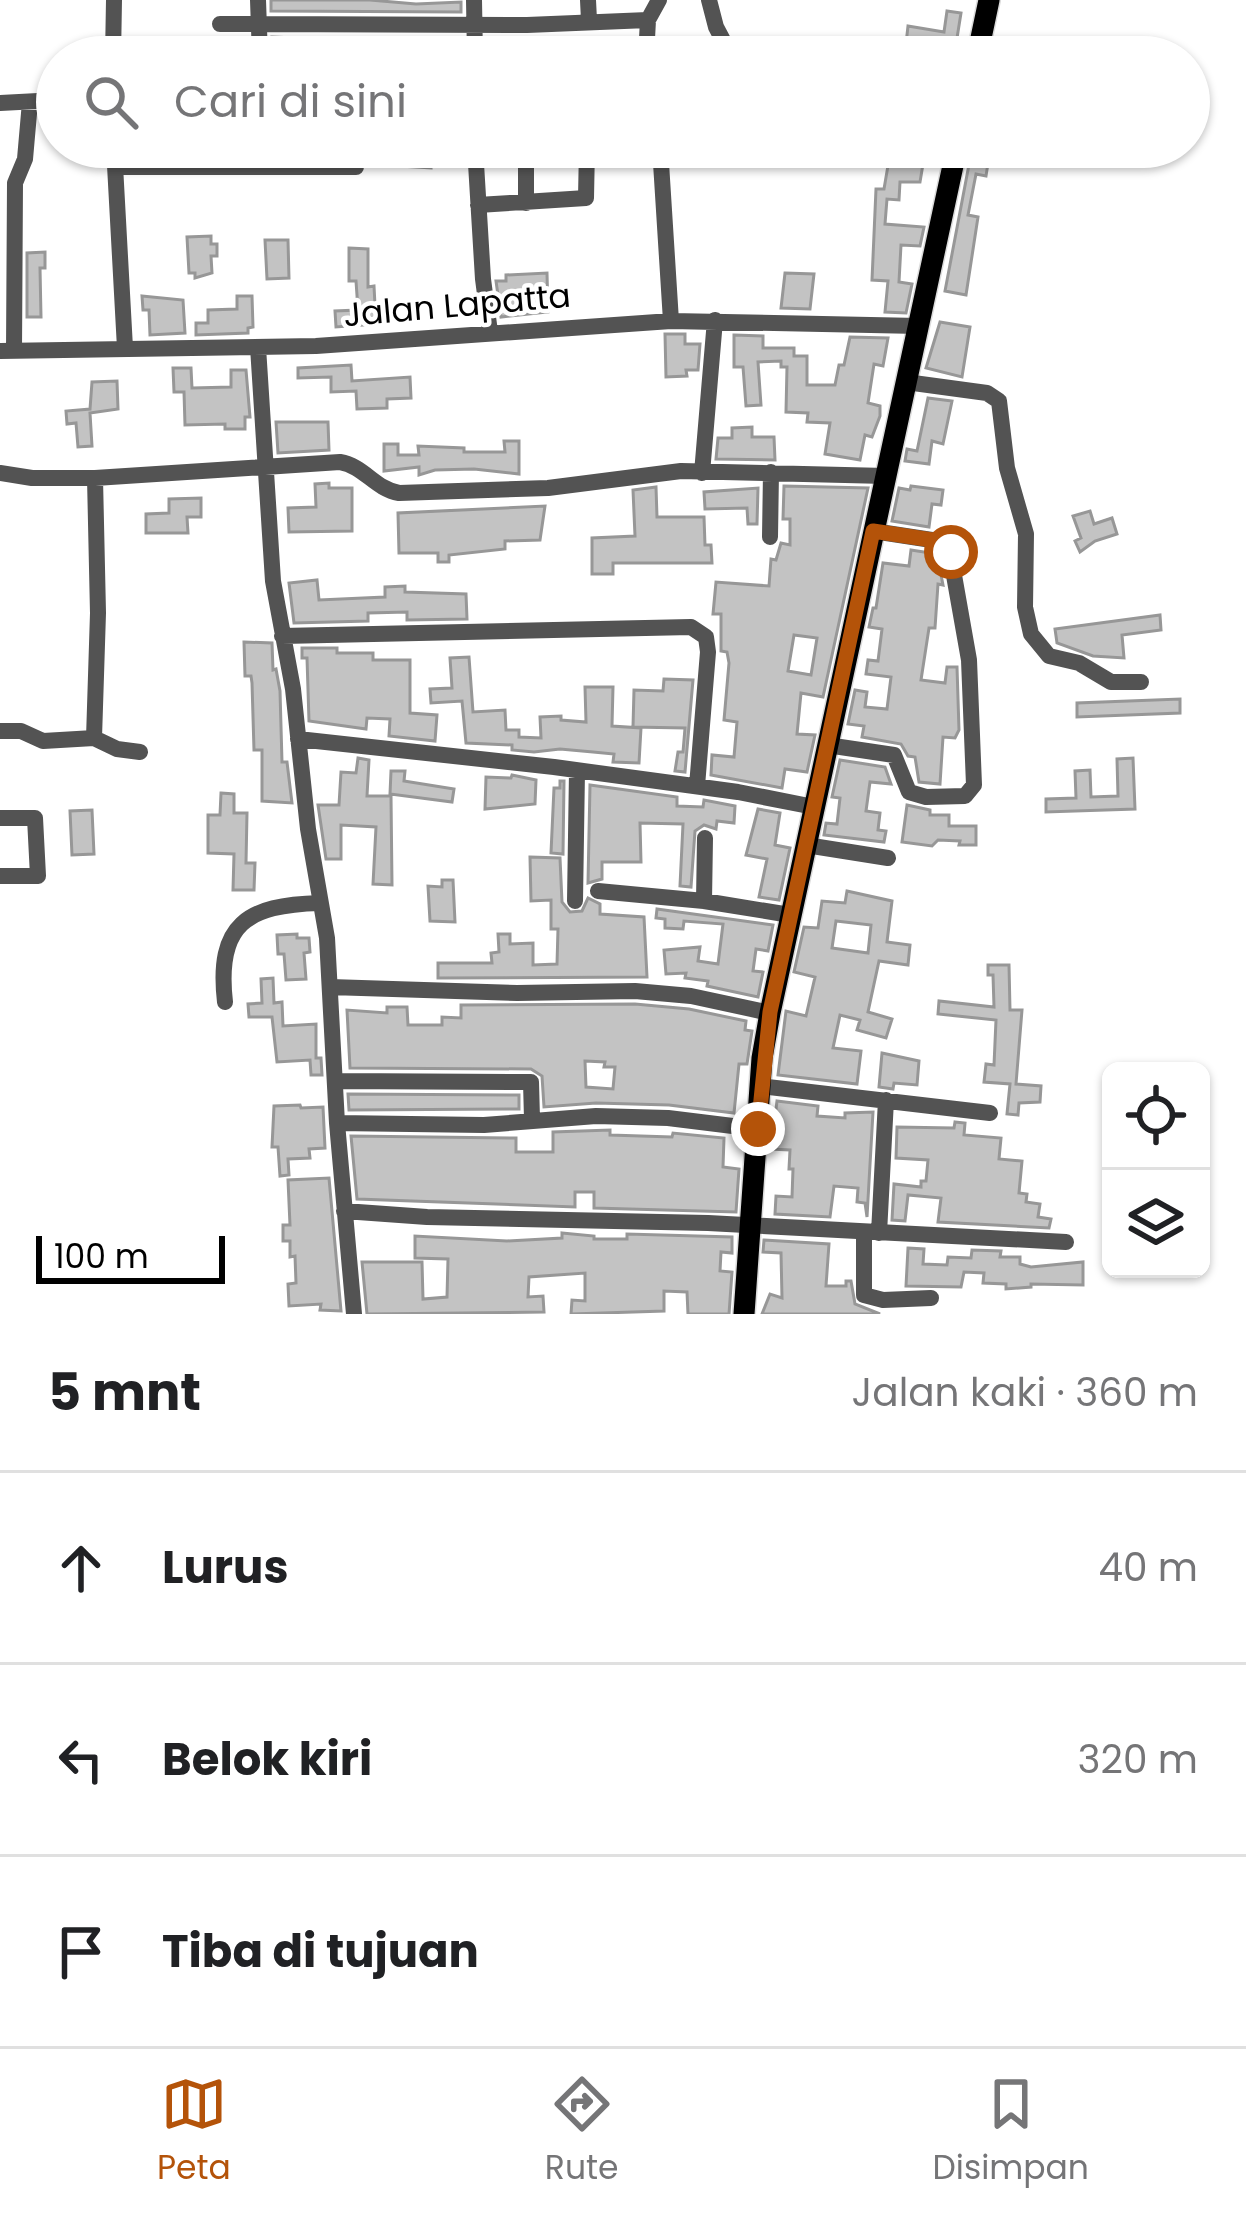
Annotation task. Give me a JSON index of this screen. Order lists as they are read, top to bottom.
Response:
{
  "streets": {
    "street": ["Jalan Lapatta"]
  },
  "scale_bar": "100 m",
  "page": {
    "search": "Cari di sini",
    "scale": "100 m",
    "heading": ["5 mnt", "Jalan kaki · 360 m"],
    "list": [
      ["Lurus", "40 m"],
      ["Belok kiri", "320 m"],
      "Tiba di tujuan"
    ],
    "nav": ["Peta", "Rute", "Disimpan"]
  }
}
